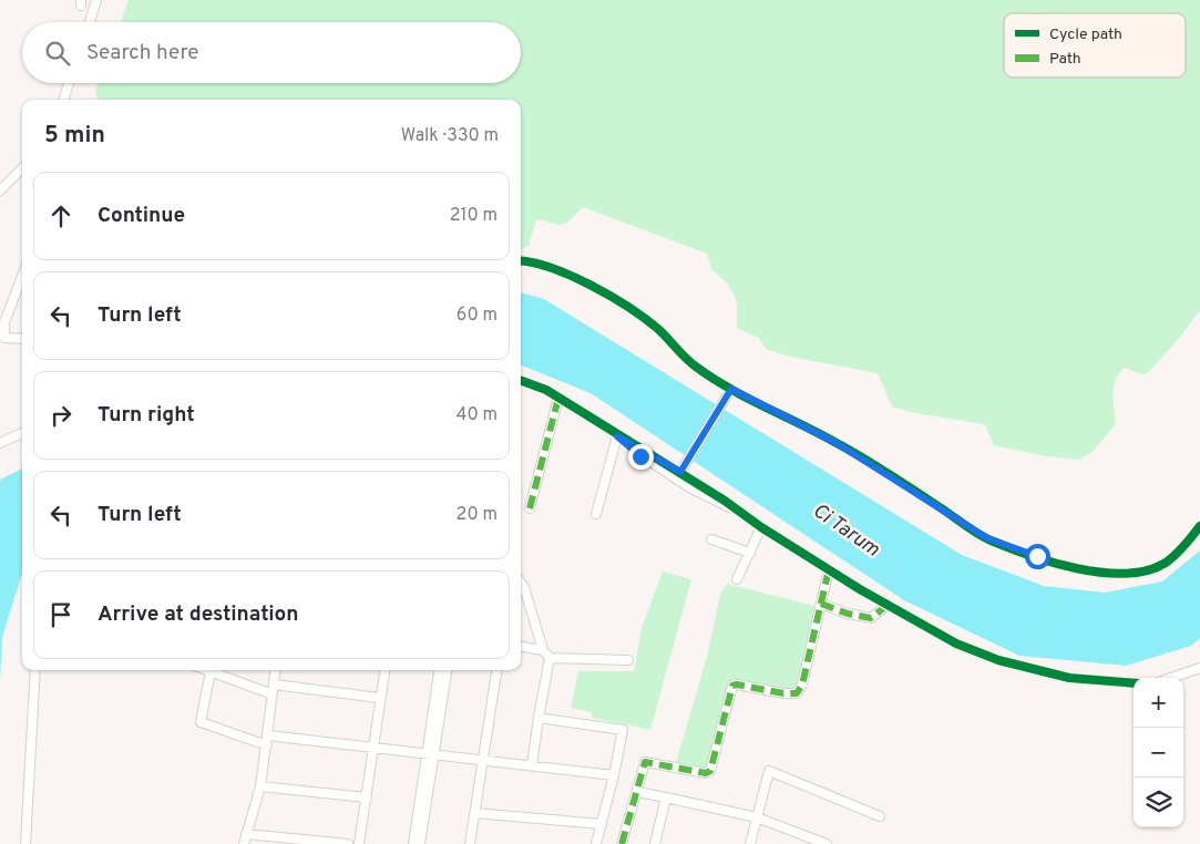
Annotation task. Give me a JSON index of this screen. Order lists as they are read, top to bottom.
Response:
{
  "water": ["Ci Tarum"],
  "legend": ["Cycle path", "Path"],
  "page": {
    "search": "Search here",
    "heading": ["5 min", "Walk · 330 m"],
    "list": [
      ["Continue", "210 m"],
      ["Turn left", "60 m"],
      ["Turn right", "40 m"],
      ["Turn left", "20 m"],
      "Arrive at destination"
    ],
    "map_buttons": ["+", "−"]
  }
}
